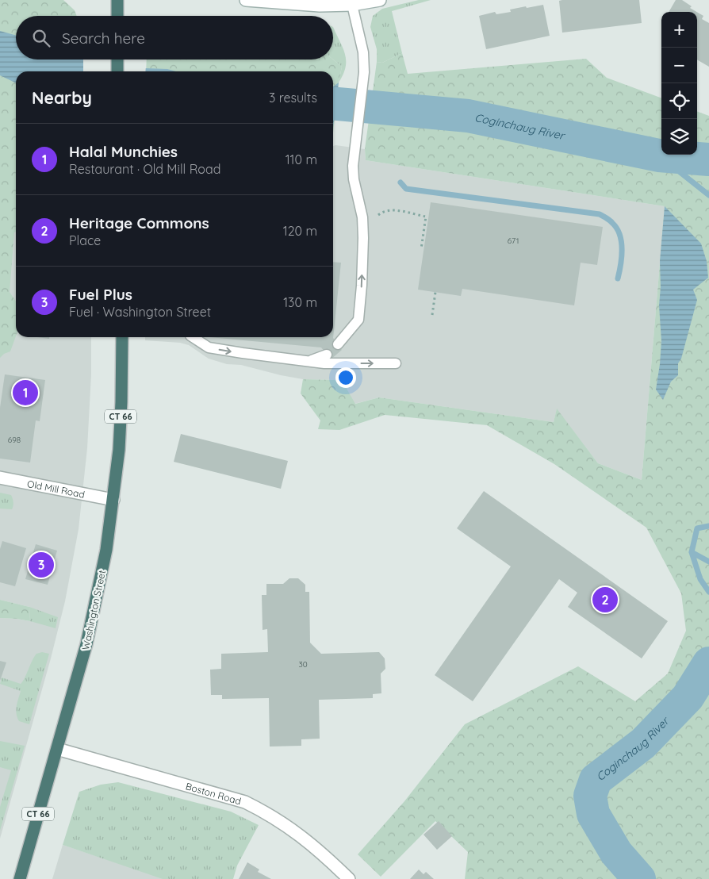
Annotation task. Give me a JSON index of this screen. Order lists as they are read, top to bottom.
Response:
{
  "streets": {
    "highway": ["CT 66", "Washington Street"],
    "street": ["Old Mill Road", "Boston Road"]
  },
  "crossings": [
    ["Old Mill Road", "Washington Street"],
    ["Washington Street", "Boston Road"]
  ],
  "water": ["Coginchaug River"],
  "house_numbers": ["671", "698", "30"],
  "page": {
    "map_buttons": ["+", "−"],
    "search": "Search here",
    "heading": ["Nearby", "3 results"],
    "list": [
      {
        "mark": "1",
        "name": "Halal Munchies",
        "note": "Restaurant · Old Mill Road",
        "value": "110 m"
      },
      {
        "mark": "2",
        "name": "Heritage Commons",
        "note": "Place",
        "value": "120 m"
      },
      {
        "mark": "3",
        "name": "Fuel Plus",
        "note": "Fuel · Washington Street",
        "value": "130 m"
      }
    ],
    "pins": ["1", "3", "2"]
  }
}
